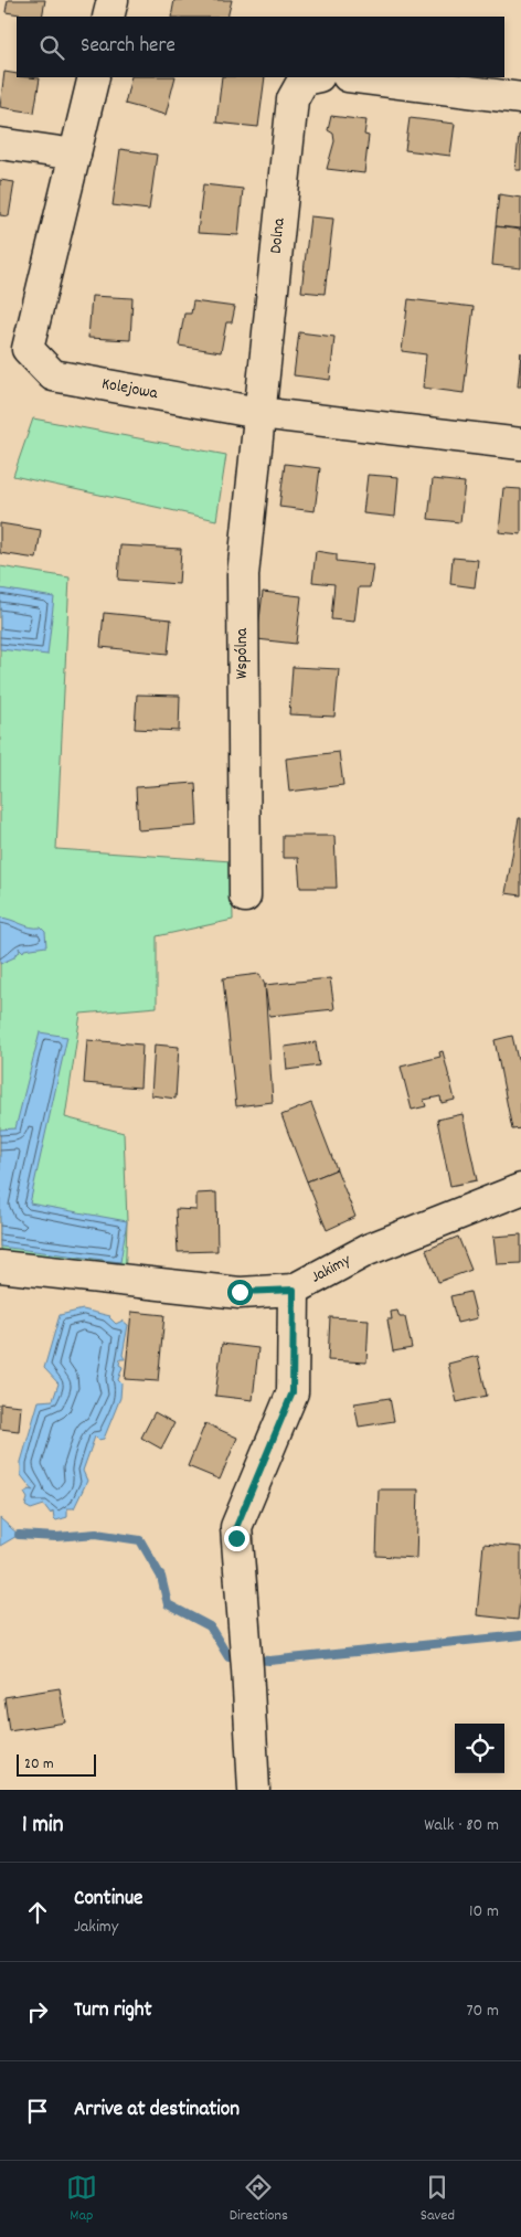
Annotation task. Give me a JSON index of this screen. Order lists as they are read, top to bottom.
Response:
{
  "streets": {
    "street": [
      "Dolna",
      "Kolejowa",
      "Wspólna",
      "Jakimy"
    ]
  },
  "crossings": [
    ["Dolna", "Kolejowa"],
    ["Dolna", "Wspólna"],
    ["Kolejowa", "Wspólna"]
  ],
  "scale_bar": "20 m",
  "page": {
    "search": "Search here",
    "scale": "20 m",
    "heading": ["1 min", "Walk · 80 m"],
    "list": [
      ["Continue", "Jakimy", "10 m"],
      ["Turn right", "70 m"],
      "Arrive at destination"
    ],
    "nav": ["Map", "Directions", "Saved"]
  }
}
